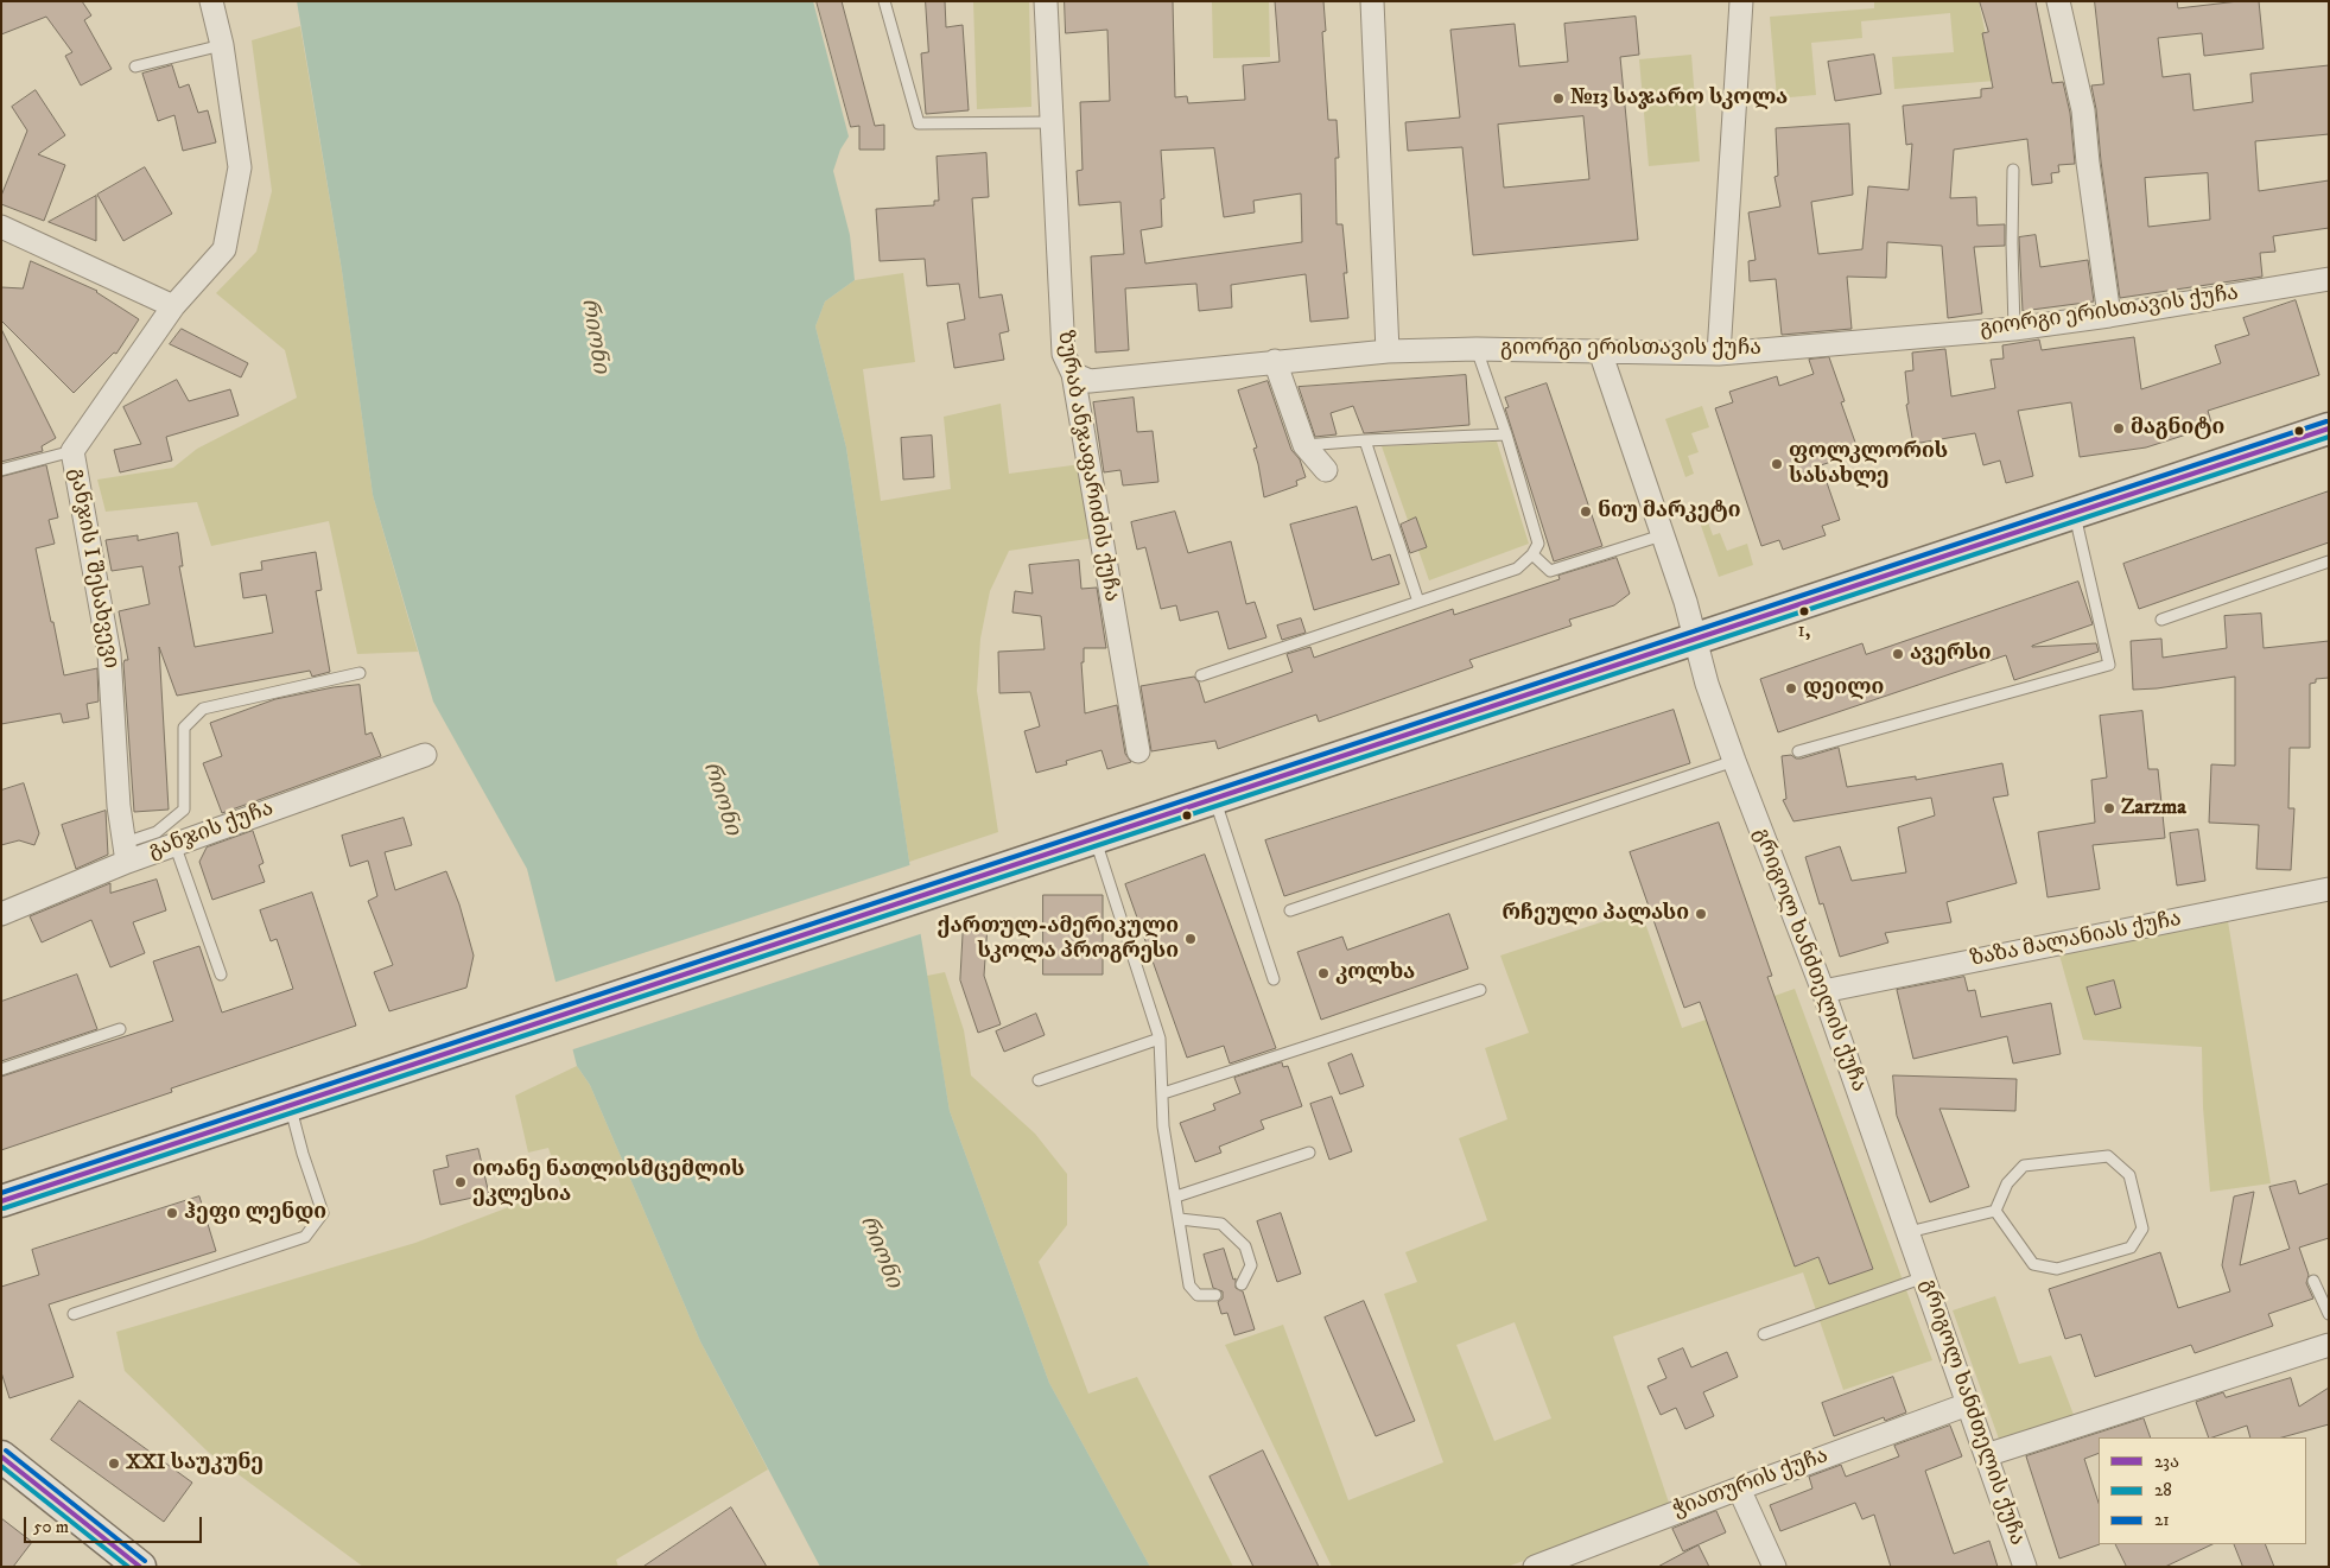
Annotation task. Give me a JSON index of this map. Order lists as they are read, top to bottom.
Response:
{
  "streets": {
    "street": [
      "გიორგი ერისთავის ქუჩა",
      "ზურაბ ანჯაფარიძის ქუჩა",
      "განჯის I შესახვევი",
      "განჯის ქუჩა",
      "ზაზა მალანიას ქუჩა",
      "გრიგოლ ხანძთელის ქუჩა",
      "ჭიათურის ქუჩა"
    ]
  },
  "crossings": [
    ["გიორგი ერისთავის ქუჩა", "ზურაბ ანჯაფარიძის ქუჩა"],
    ["გიორგი ერისთავის ქუჩა", "გრიგოლ ხანძთელის ქუჩა"],
    ["განჯის I შესახვევი", "განჯის ქუჩა"],
    ["ზაზა მალანიას ქუჩა", "გრიგოლ ხანძთელის ქუჩა"],
    ["გრიგოლ ხანძთელის ქუჩა", "ჭიათურის ქუჩა"]
  ],
  "water": ["რიონი"],
  "places": [
    "№13 საჯარო სკოლა",
    "მაგნიტი",
    "ფოლკლორის სასახლე",
    "ნიუ მარკეტი",
    "1,",
    "ავერსი",
    "დეილი",
    "Zarzma",
    "რჩეული პალასი",
    "ქართულ-ამერიკული სკოლა პროგრესი",
    "კოლხა",
    "იოანე ნათლისმცემლის ეკლესია",
    "ჰეფი ლენდი",
    "XXI საუკუნე"
  ],
  "lines": ["transit line 21", "transit line 23ა", "transit line 28"],
  "legend": ["23ა", "28", "21"],
  "scale_bar": "50 m"
}
